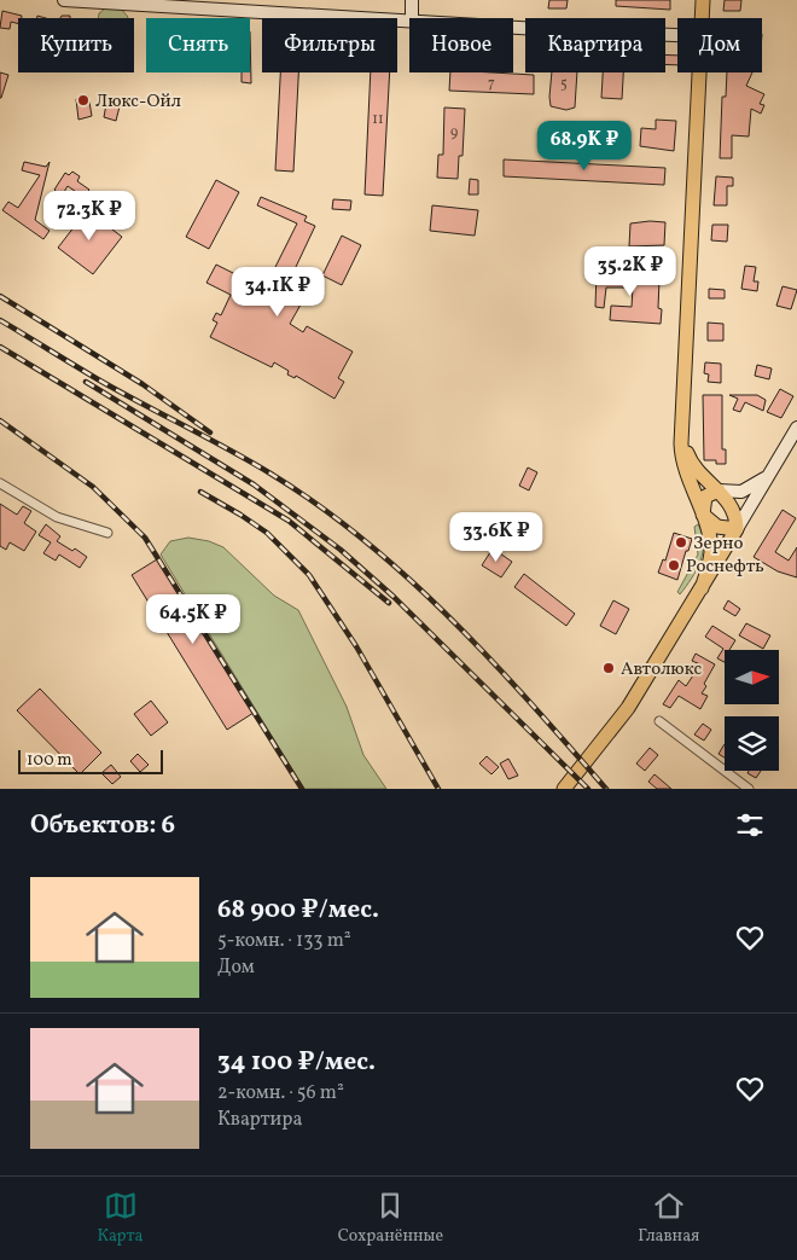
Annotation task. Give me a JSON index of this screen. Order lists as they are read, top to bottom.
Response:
{
  "places": [
    "Люкс-Ойл",
    "Зерно",
    "Роснефть",
    "Автолюкс"
  ],
  "house_numbers": [
    "7",
    "5",
    "11",
    "9"
  ],
  "scale_bar": "100 m",
  "north": "right",
  "page": {
    "chip": [
      "Купить",
      "Снять",
      "Фильтры",
      "Новое",
      "Квартира",
      "Дом"
    ],
    "price": [
      "68.9K ₽",
      "72.3K ₽",
      "35.2K ₽",
      "34.1K ₽",
      "33.6K ₽",
      "64.5K ₽"
    ],
    "scale": "100 m",
    "heading": "Объектов: 6",
    "list": [
      {
        "name": "68 900 ₽/мес.",
        "note": "5-комн. · 133 m² · Дом"
      },
      {
        "name": "34 100 ₽/мес.",
        "note": "2-комн. · 56 m² · Квартира"
      }
    ],
    "tabs": ["Карта", "Сохранённые", "Главная"]
  }
}
